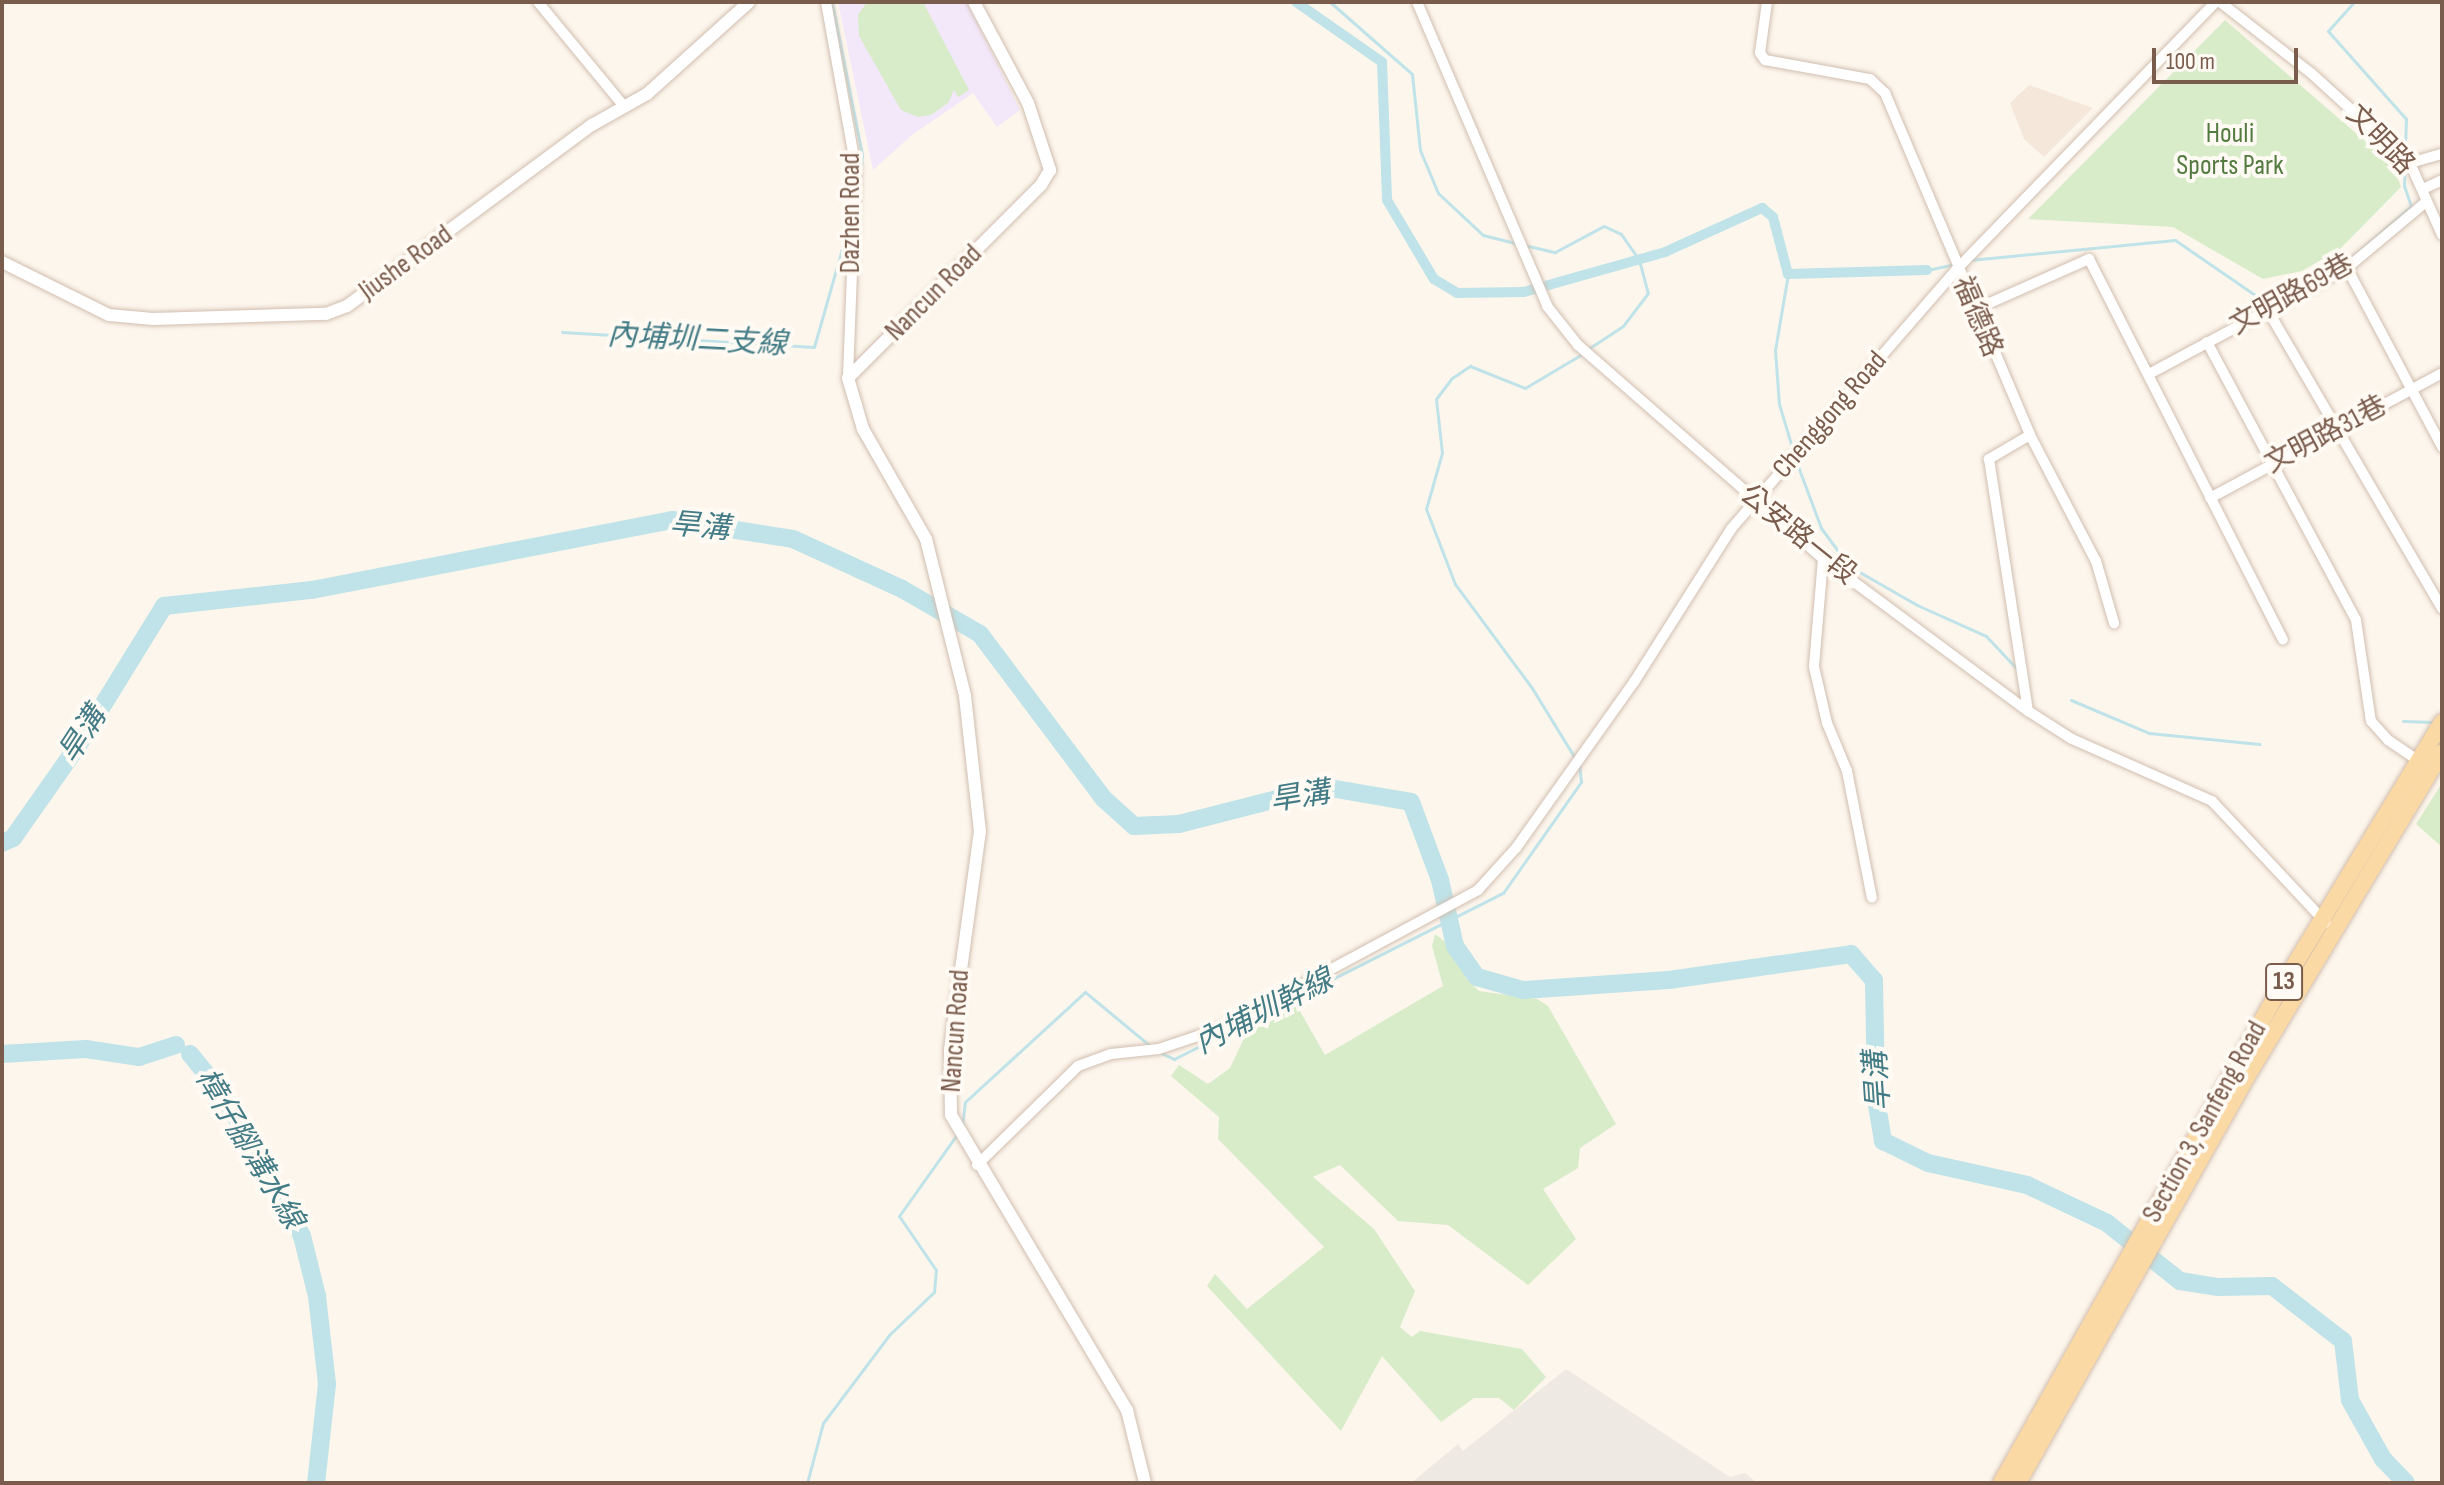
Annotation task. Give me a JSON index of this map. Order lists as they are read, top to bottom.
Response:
{
  "streets": {
    "main road": ["13", "Section 3, Sanfeng Road"],
    "street": [
      "文明路",
      "Dazhen Road",
      "Jiushe Road",
      "Nancun Road",
      "文明路69巷",
      "福德路",
      "Chenggong Road",
      "文明路31巷",
      "公安路一段"
    ]
  },
  "crossings": [
    ["文明路", "文明路69巷"],
    ["文明路", "Chenggong Road"],
    ["Dazhen Road", "Nancun Road"],
    ["Nancun Road", "Chenggong Road"],
    ["福德路", "Chenggong Road"],
    ["Chenggong Road", "公安路一段"],
    ["公安路一段", "Section 3, Sanfeng Road"],
    ["13", "Section 3, Sanfeng Road"]
  ],
  "water": [
    "內埔圳二支線",
    "旱溝",
    "內埔圳幹線",
    "樟仔腳溝水線"
  ],
  "parks": ["Houli Sports Park"],
  "scale_bar": "100 m"
}
